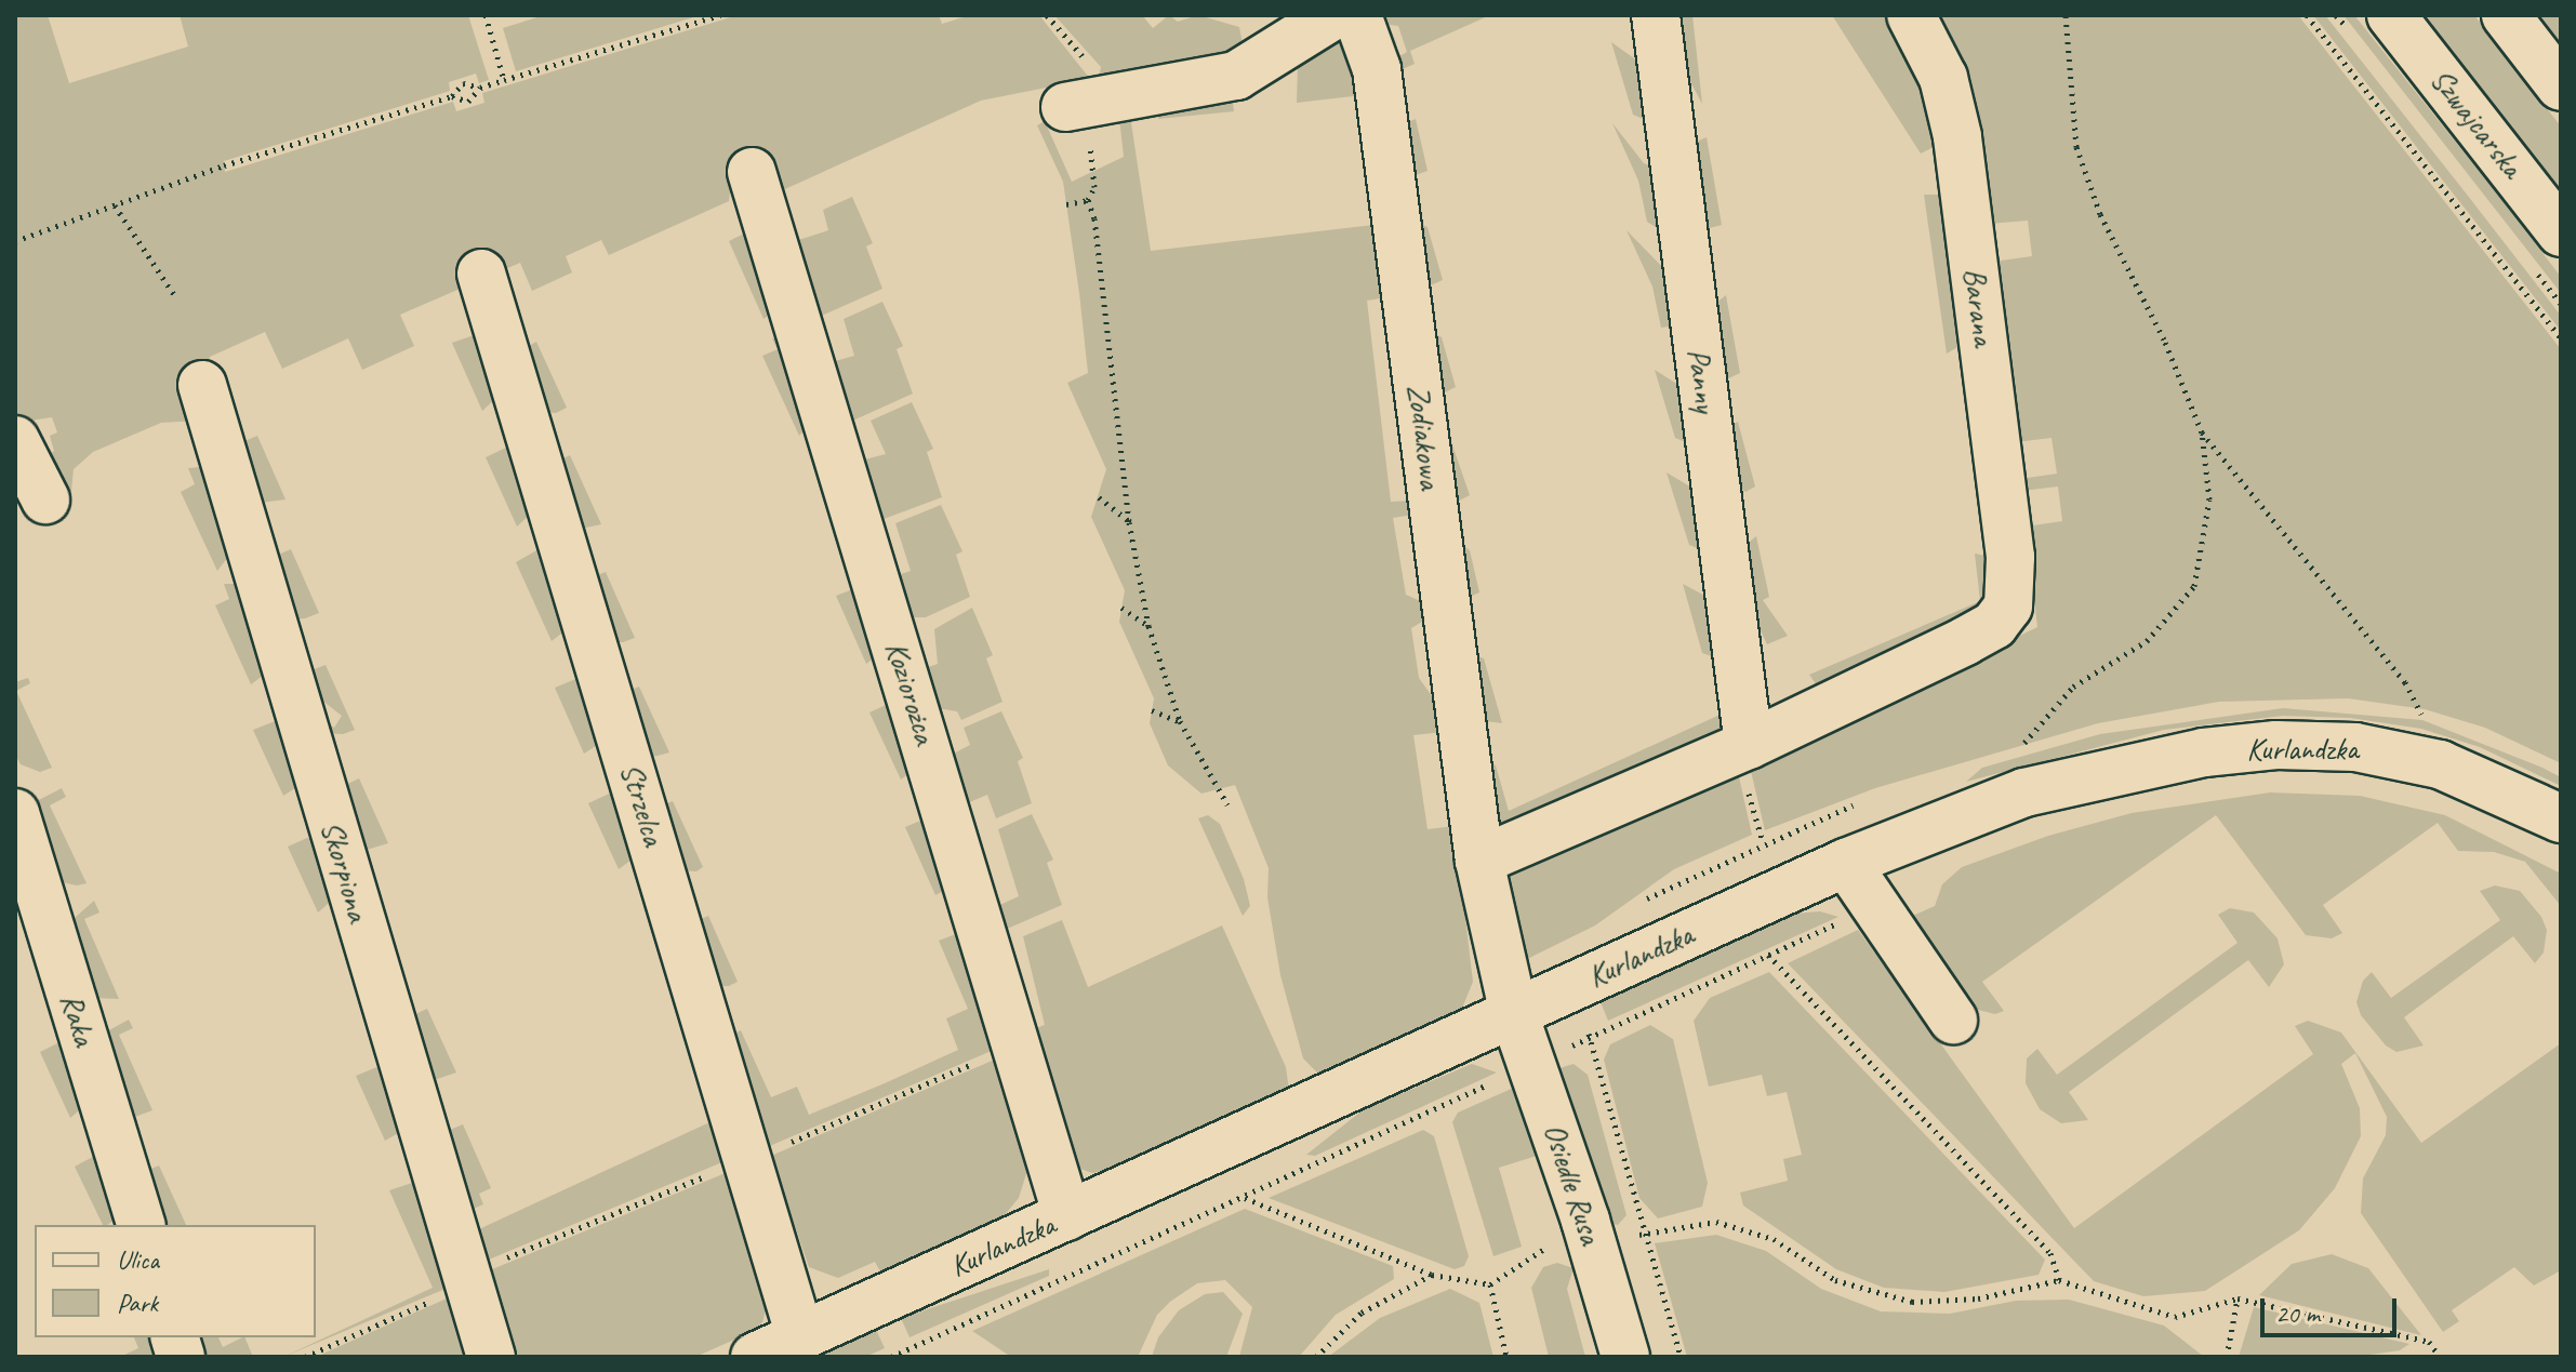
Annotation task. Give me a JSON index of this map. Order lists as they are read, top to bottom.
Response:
{
  "streets": {
    "street": [
      "Szwajcarska",
      "Barana",
      "Panny",
      "Zodiakowa",
      "Koziorożca",
      "Kurlandzka",
      "Strzelca",
      "Skorpiona",
      "Raka",
      "Osiedle Rusa"
    ]
  },
  "crossings": [
    ["Barana", "Panny"],
    ["Zodiakowa", "Kurlandzka"],
    ["Zodiakowa", "Osiedle Rusa"],
    ["Koziorożca", "Kurlandzka"],
    ["Kurlandzka", "Strzelca"],
    ["Kurlandzka", "Osiedle Rusa"]
  ],
  "legend": ["Ulica", "Park"],
  "scale_bar": "20 m"
}
